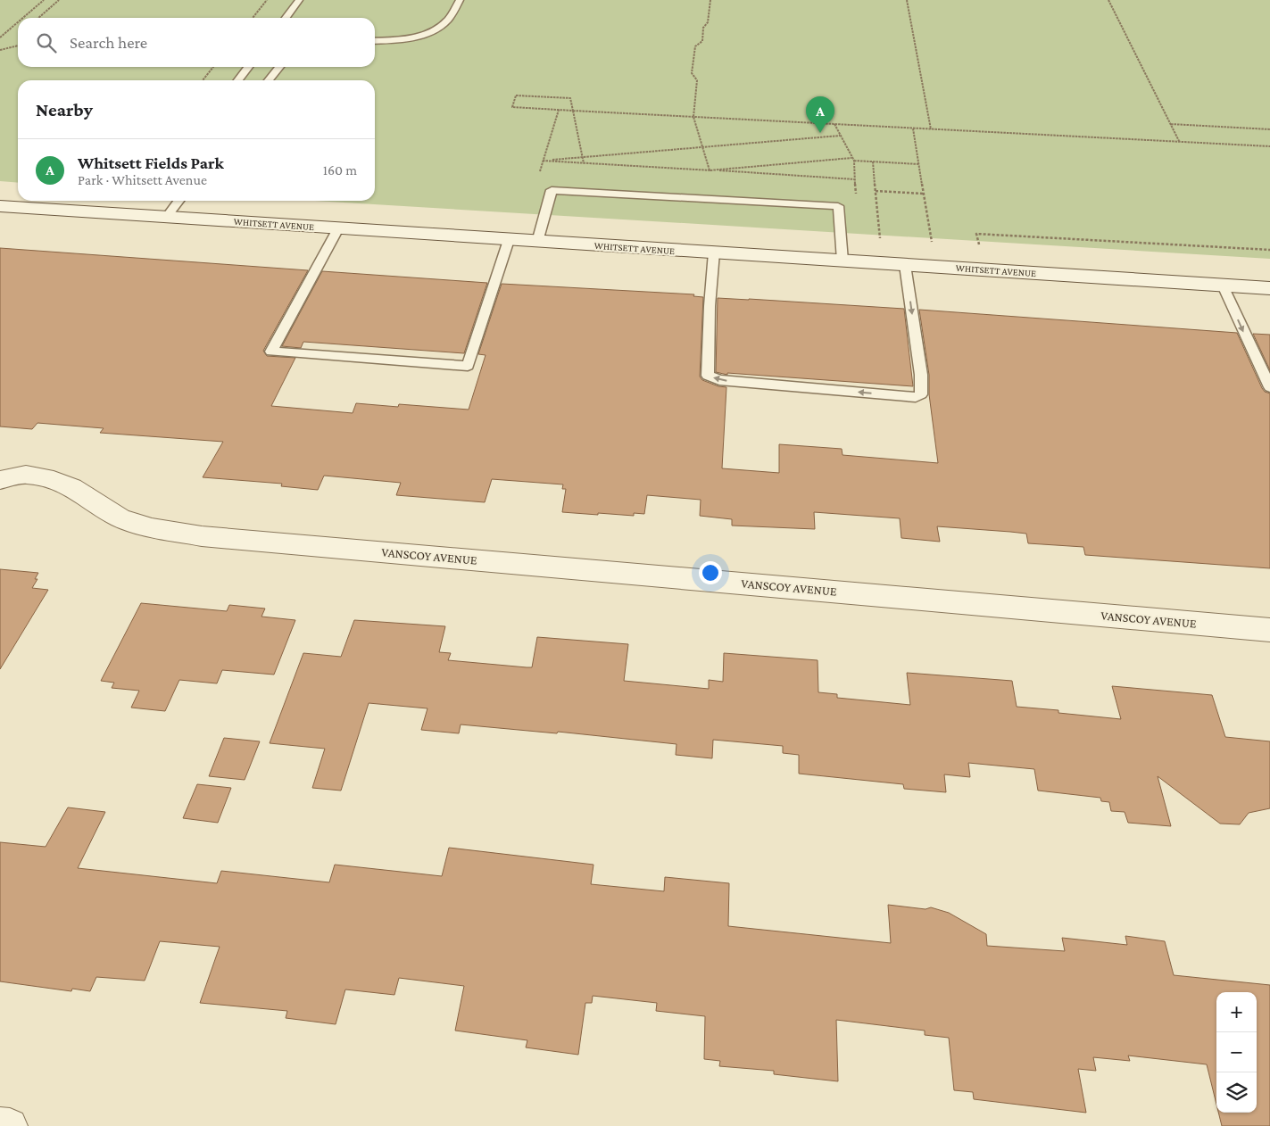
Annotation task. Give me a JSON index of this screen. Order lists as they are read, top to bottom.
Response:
{
  "streets": {
    "main road": ["WHITSETT AVENUE", "VANSCOY AVENUE"]
  },
  "page": {
    "search": "Search here",
    "heading": "Nearby",
    "pins": "A",
    "list": [
      {
        "mark": "A",
        "name": "Whitsett Fields Park",
        "note": "Park · Whitsett Avenue",
        "value": "160 m"
      }
    ],
    "map_buttons": ["+", "−"]
  }
}
